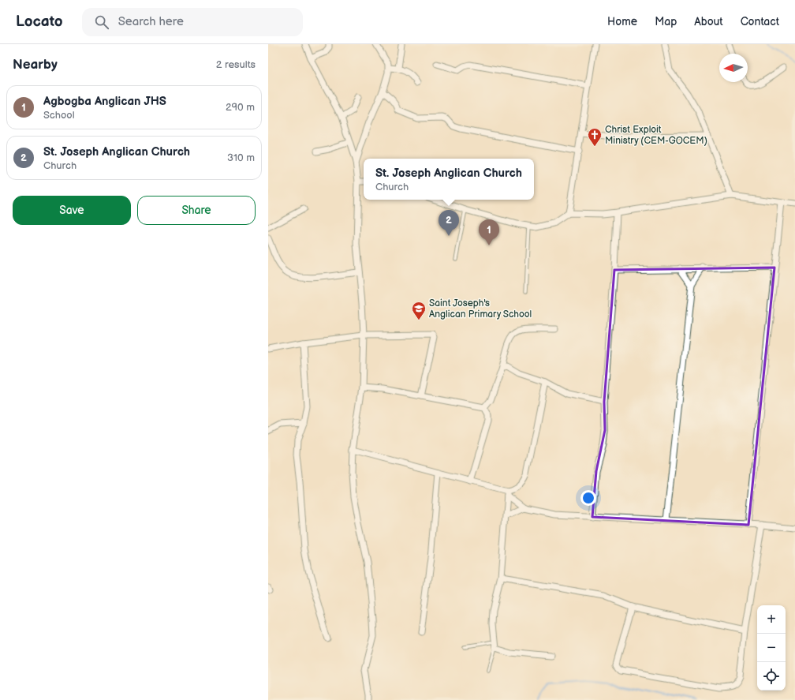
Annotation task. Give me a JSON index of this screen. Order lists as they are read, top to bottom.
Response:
{
  "places": {
    "church": ["Christ Exploit Ministry (CEM-GOCEM)"],
    "school or university": ["Saint Joseph's Anglican Primary School"]
  },
  "north": "left",
  "page": {
    "header": "Locato",
    "search": "Search here",
    "nav": [
      "Home",
      "Map",
      "About",
      "Contact"
    ],
    "heading": ["Nearby", "2 results"],
    "list": [
      {
        "mark": "1",
        "name": "Agbogba Anglican JHS",
        "note": "School",
        "value": "290 m"
      },
      {
        "mark": "2",
        "name": "St. Joseph Anglican Church",
        "note": "Church",
        "value": "310 m"
      }
    ],
    "popup": ["St. Joseph Anglican Church", "Church"],
    "buttons": ["Save", "Share"],
    "pins": ["2", "1"],
    "map_buttons": ["+", "−"]
  }
}
